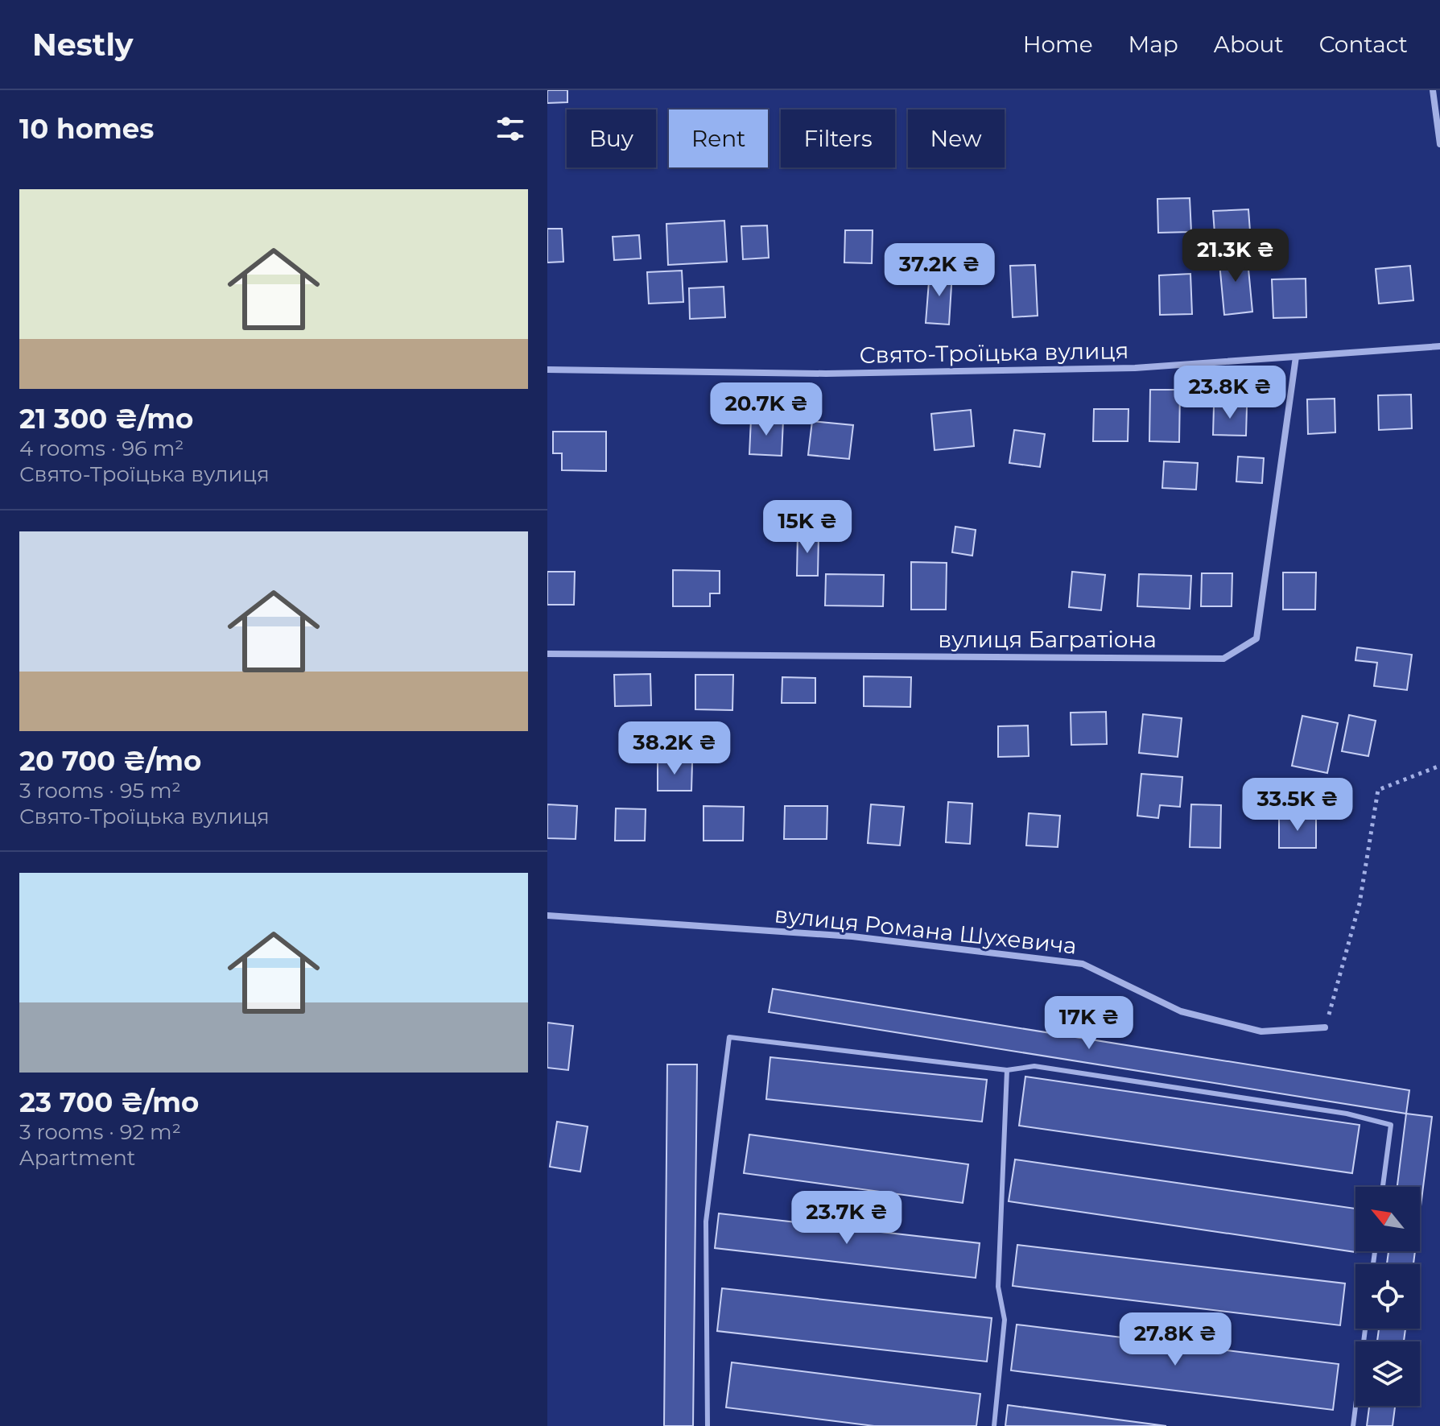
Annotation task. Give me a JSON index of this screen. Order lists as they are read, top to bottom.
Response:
{
  "streets": {
    "street": ["Свято-Троїцька вулиця", "вулиця Багратіона", "вулиця Романа Шухевича"]
  },
  "crossings": [
    ["Свято-Троїцька вулиця", "вулиця Багратіона"]
  ],
  "north": "top left",
  "page": {
    "header": "Nestly",
    "nav": [
      "Home",
      "Map",
      "About",
      "Contact"
    ],
    "heading": "10 homes",
    "chip": [
      "Buy",
      "Rent",
      "Filters",
      "New"
    ],
    "list": [
      {
        "name": "21 300 ₴/mo",
        "note": "4 rooms · 96 m² · Свято-Троїцька вулиця"
      },
      {
        "name": "20 700 ₴/mo",
        "note": "3 rooms · 95 m² · Свято-Троїцька вулиця"
      },
      {
        "name": "23 700 ₴/mo",
        "note": "3 rooms · 92 m² · Apartment"
      }
    ],
    "price": [
      "21.3K ₴",
      "37.2K ₴",
      "23.8K ₴",
      "20.7K ₴",
      "15K ₴",
      "38.2K ₴",
      "33.5K ₴",
      "17K ₴",
      "23.7K ₴",
      "27.8K ₴"
    ]
  }
}
